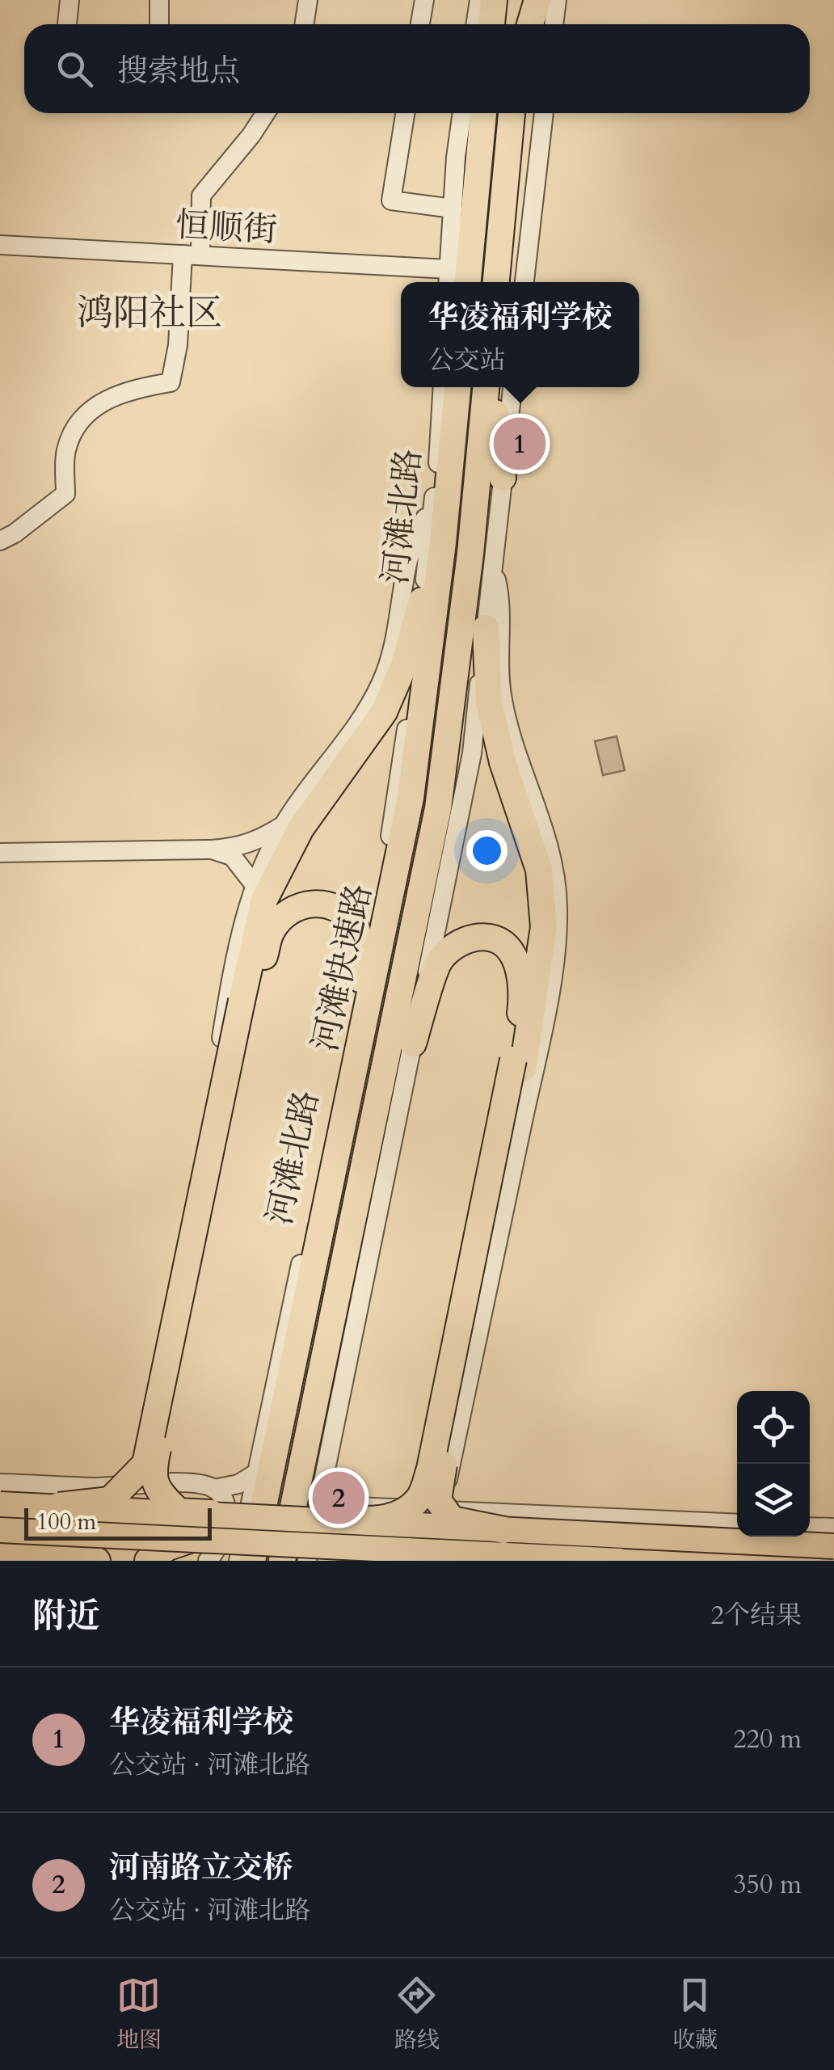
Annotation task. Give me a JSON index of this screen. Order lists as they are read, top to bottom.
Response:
{
  "streets": {
    "highway": ["河滩快速路"],
    "street": ["恒顺街", "河滩北路"]
  },
  "districts": ["鸿阳社区"],
  "scale_bar": "100 m",
  "page": {
    "search": "搜索地点",
    "popup": ["华凌福利学校", "公交站"],
    "pins": ["1", "2"],
    "scale": "100 m",
    "heading": ["附近", "2个结果"],
    "list": [
      {
        "mark": "1",
        "name": "华凌福利学校",
        "note": "公交站 · 河滩北路",
        "value": "220 m"
      },
      {
        "mark": "2",
        "name": "河南路立交桥",
        "note": "公交站 · 河滩北路",
        "value": "350 m"
      }
    ],
    "nav": ["地图", "路线", "收藏"]
  }
}
